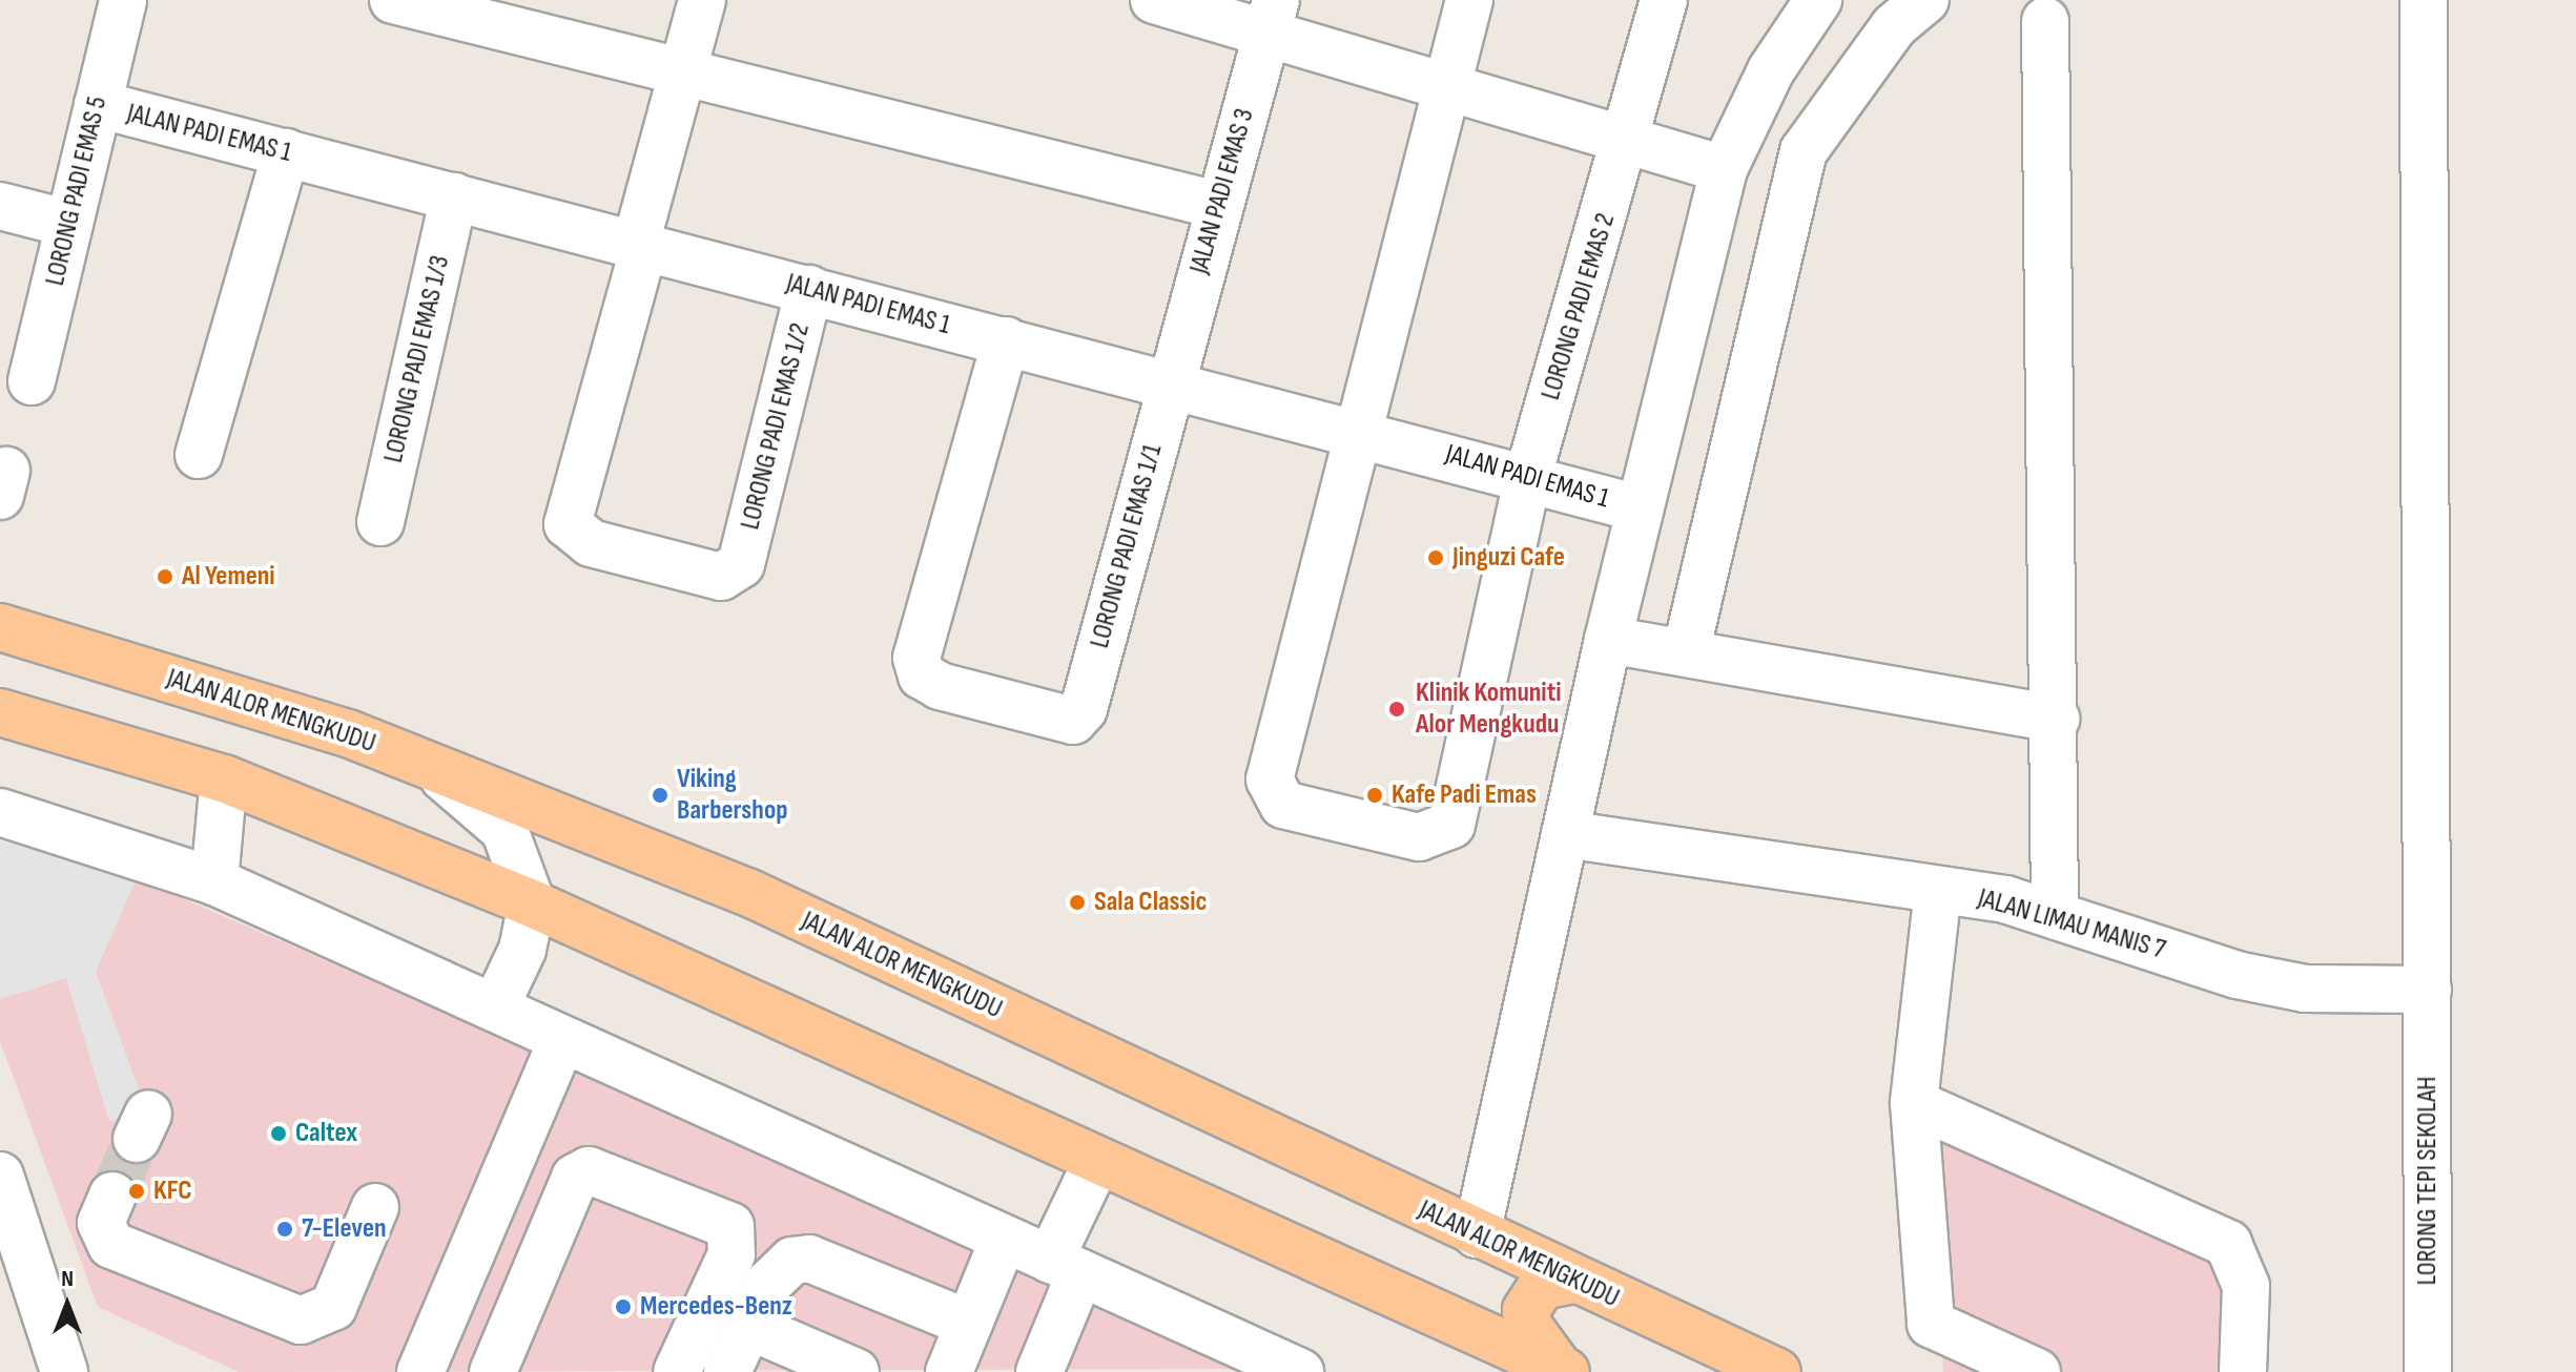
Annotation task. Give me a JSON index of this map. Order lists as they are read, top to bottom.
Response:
{
  "streets": {
    "main road": ["JALAN ALOR MENGKUDU"],
    "street": [
      "JALAN PADI EMAS 1",
      "LORONG PADI EMAS 5",
      "JALAN PADI EMAS 3",
      "LORONG PADI EMAS 2",
      "LORONG PADI EMAS 1/3",
      "LORONG PADI EMAS 1/2",
      "LORONG PADI EMAS 1/1",
      "JALAN LIMAU MANIS 7",
      "LORONG TEPI SEKOLAH"
    ]
  },
  "crossings": [
    ["JALAN PADI EMAS 1", "LORONG PADI EMAS 5"],
    ["JALAN PADI EMAS 1", "JALAN PADI EMAS 3"],
    ["JALAN PADI EMAS 1", "LORONG PADI EMAS 2"],
    ["JALAN PADI EMAS 1", "LORONG PADI EMAS 1/3"],
    ["JALAN PADI EMAS 1", "LORONG PADI EMAS 1/2"],
    ["JALAN PADI EMAS 1", "LORONG PADI EMAS 1/1"],
    ["JALAN PADI EMAS 3", "LORONG PADI EMAS 1/1"],
    ["JALAN LIMAU MANIS 7", "LORONG TEPI SEKOLAH"]
  ],
  "places": [
    "Jinguzi Cafe",
    "Al Yemeni",
    "Klinik Komuniti Alor Mengkudu",
    "Viking Barbershop",
    "Kafe Padi Emas",
    "Sala Classic",
    "Caltex",
    "KFC",
    "7-Eleven",
    "Mercedes-Benz"
  ],
  "north": "top"
}
